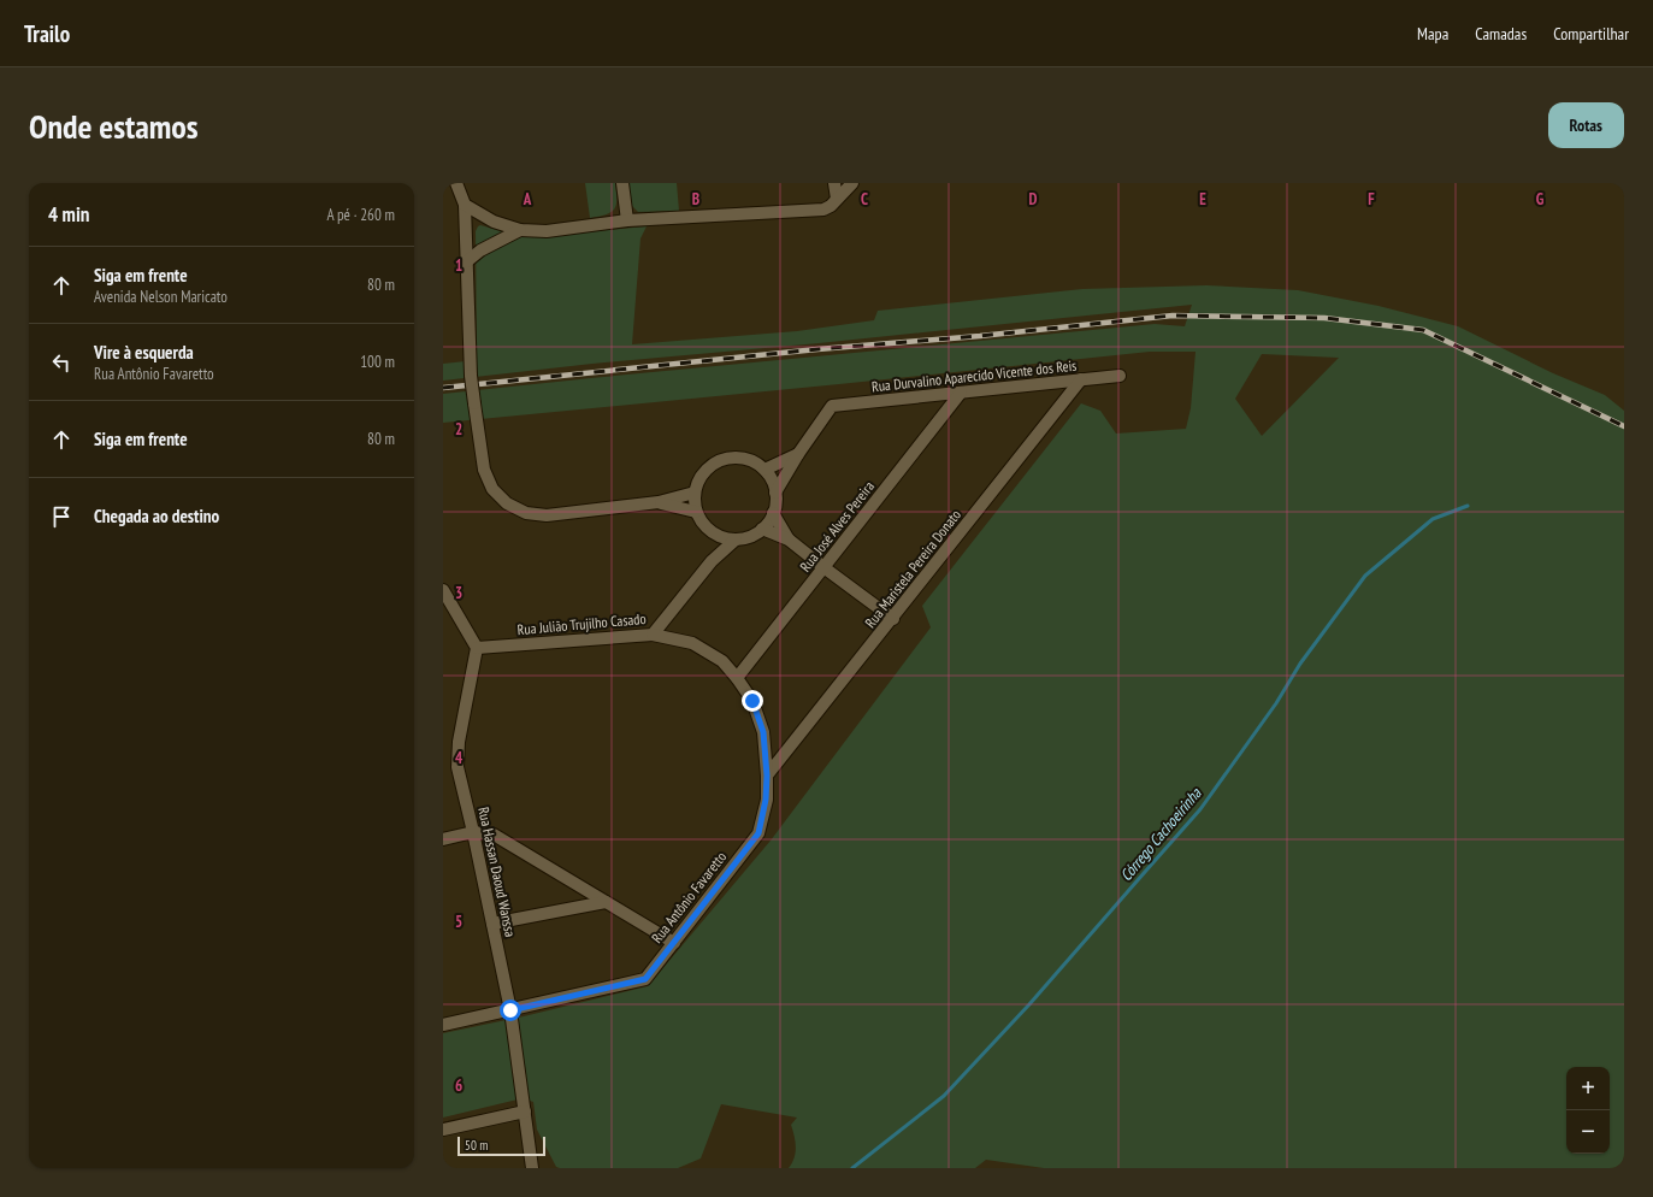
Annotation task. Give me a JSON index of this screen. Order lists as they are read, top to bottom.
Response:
{
  "streets": {
    "street": [
      "Rua Durvalino Aparecido Vicente dos Reis",
      "Rua José Alves Pereira",
      "Rua Maristela Pereira Donato",
      "Rua Julião Trujilho Casado",
      "Rua Hassan Daoud Wanssa",
      "Rua Antônio Favaretto"
    ]
  },
  "crossings": [
    ["Rua Durvalino Aparecido Vicente dos Reis", "Rua José Alves Pereira"],
    ["Rua Durvalino Aparecido Vicente dos Reis", "Rua Maristela Pereira Donato"],
    ["Rua Maristela Pereira Donato", "Rua Antônio Favaretto"],
    ["Rua Julião Trujilho Casado", "Rua Hassan Daoud Wanssa"],
    ["Rua Hassan Daoud Wanssa", "Rua Antônio Favaretto"]
  ],
  "water": ["Córrego Cachoeirinha"],
  "scale_bar": "50 m",
  "page": {
    "header": "Trailo",
    "nav": ["Mapa", "Camadas", "Compartilhar"],
    "buttons": "Rotas",
    "title": "Onde estamos",
    "heading": ["4 min", "A pé · 260 m"],
    "list": [
      ["Siga em frente", "Avenida Nelson Maricato", "80 m"],
      ["Vire à esquerda", "Rua Antônio Favaretto", "100 m"],
      ["Siga em frente", "80 m"],
      "Chegada ao destino"
    ],
    "map_buttons": ["+", "−"],
    "scale": "50 m"
  },
  "grid": {
    "columns": [
      "A",
      "B",
      "C",
      "D",
      "E",
      "F",
      "G"
    ],
    "rows": [
      "1",
      "2",
      "3",
      "4",
      "5",
      "6"
    ]
  }
}
